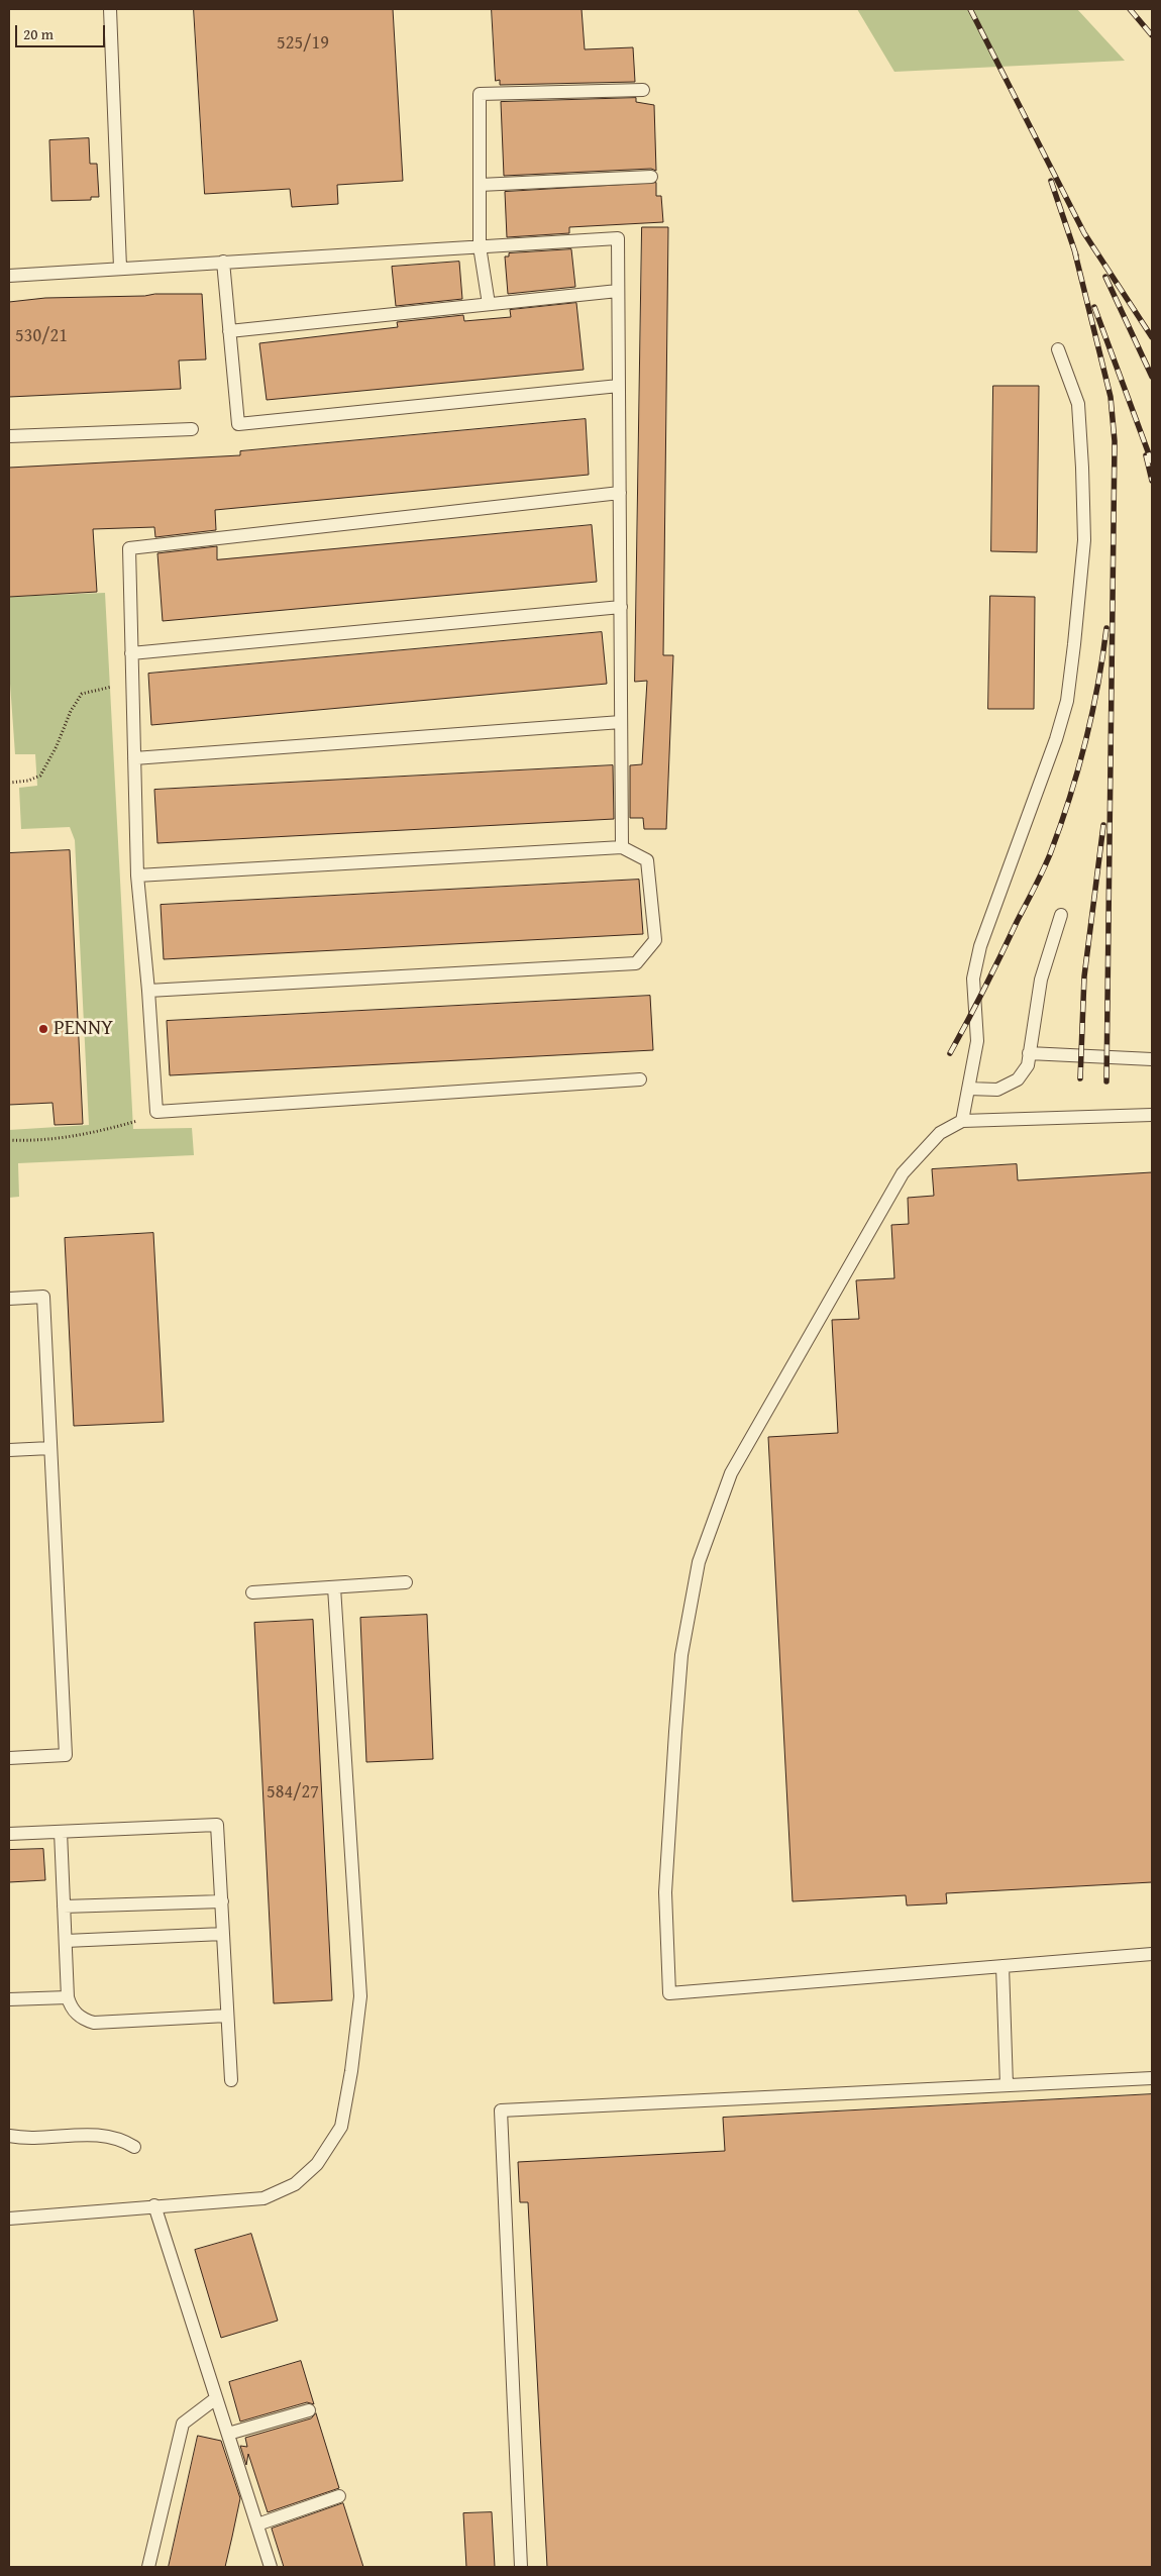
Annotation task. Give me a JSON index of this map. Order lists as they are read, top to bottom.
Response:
{
  "places": ["PENNY"],
  "house_numbers": ["525/19", "530/21", "584/27"],
  "scale_bar": "20 m"
}
